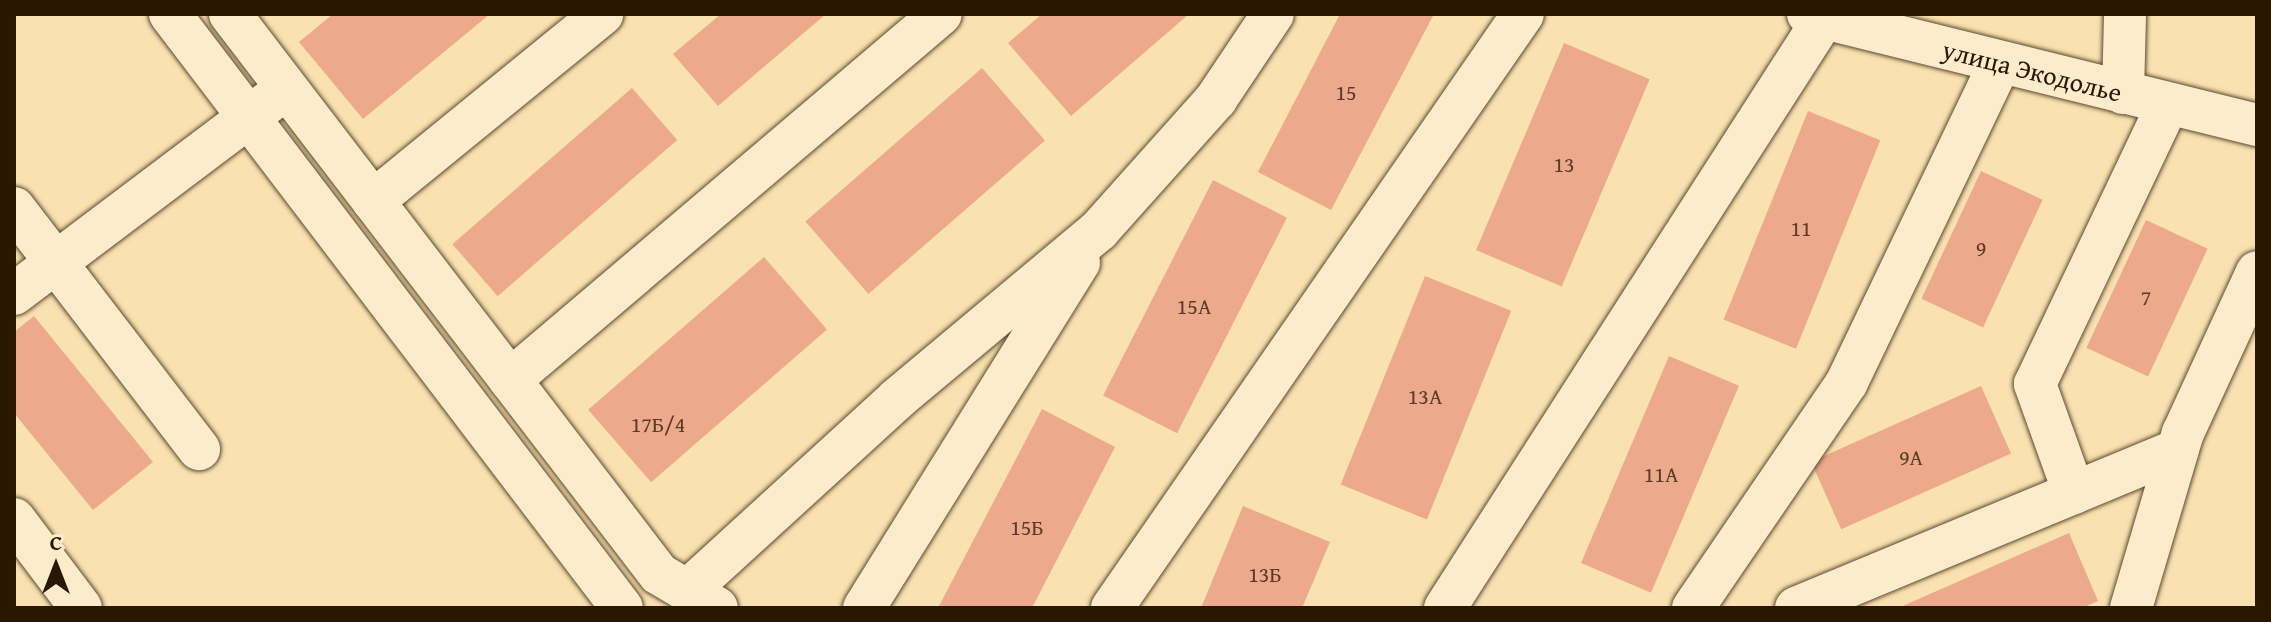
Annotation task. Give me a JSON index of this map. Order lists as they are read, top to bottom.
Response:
{
  "streets": {
    "street": ["улица Экодолье"]
  },
  "house_numbers": [
    "15",
    "13",
    "11",
    "9",
    "7",
    "15А",
    "13А",
    "17Б/4",
    "9А",
    "11А",
    "15Б",
    "13Б"
  ],
  "north": "top"
}
